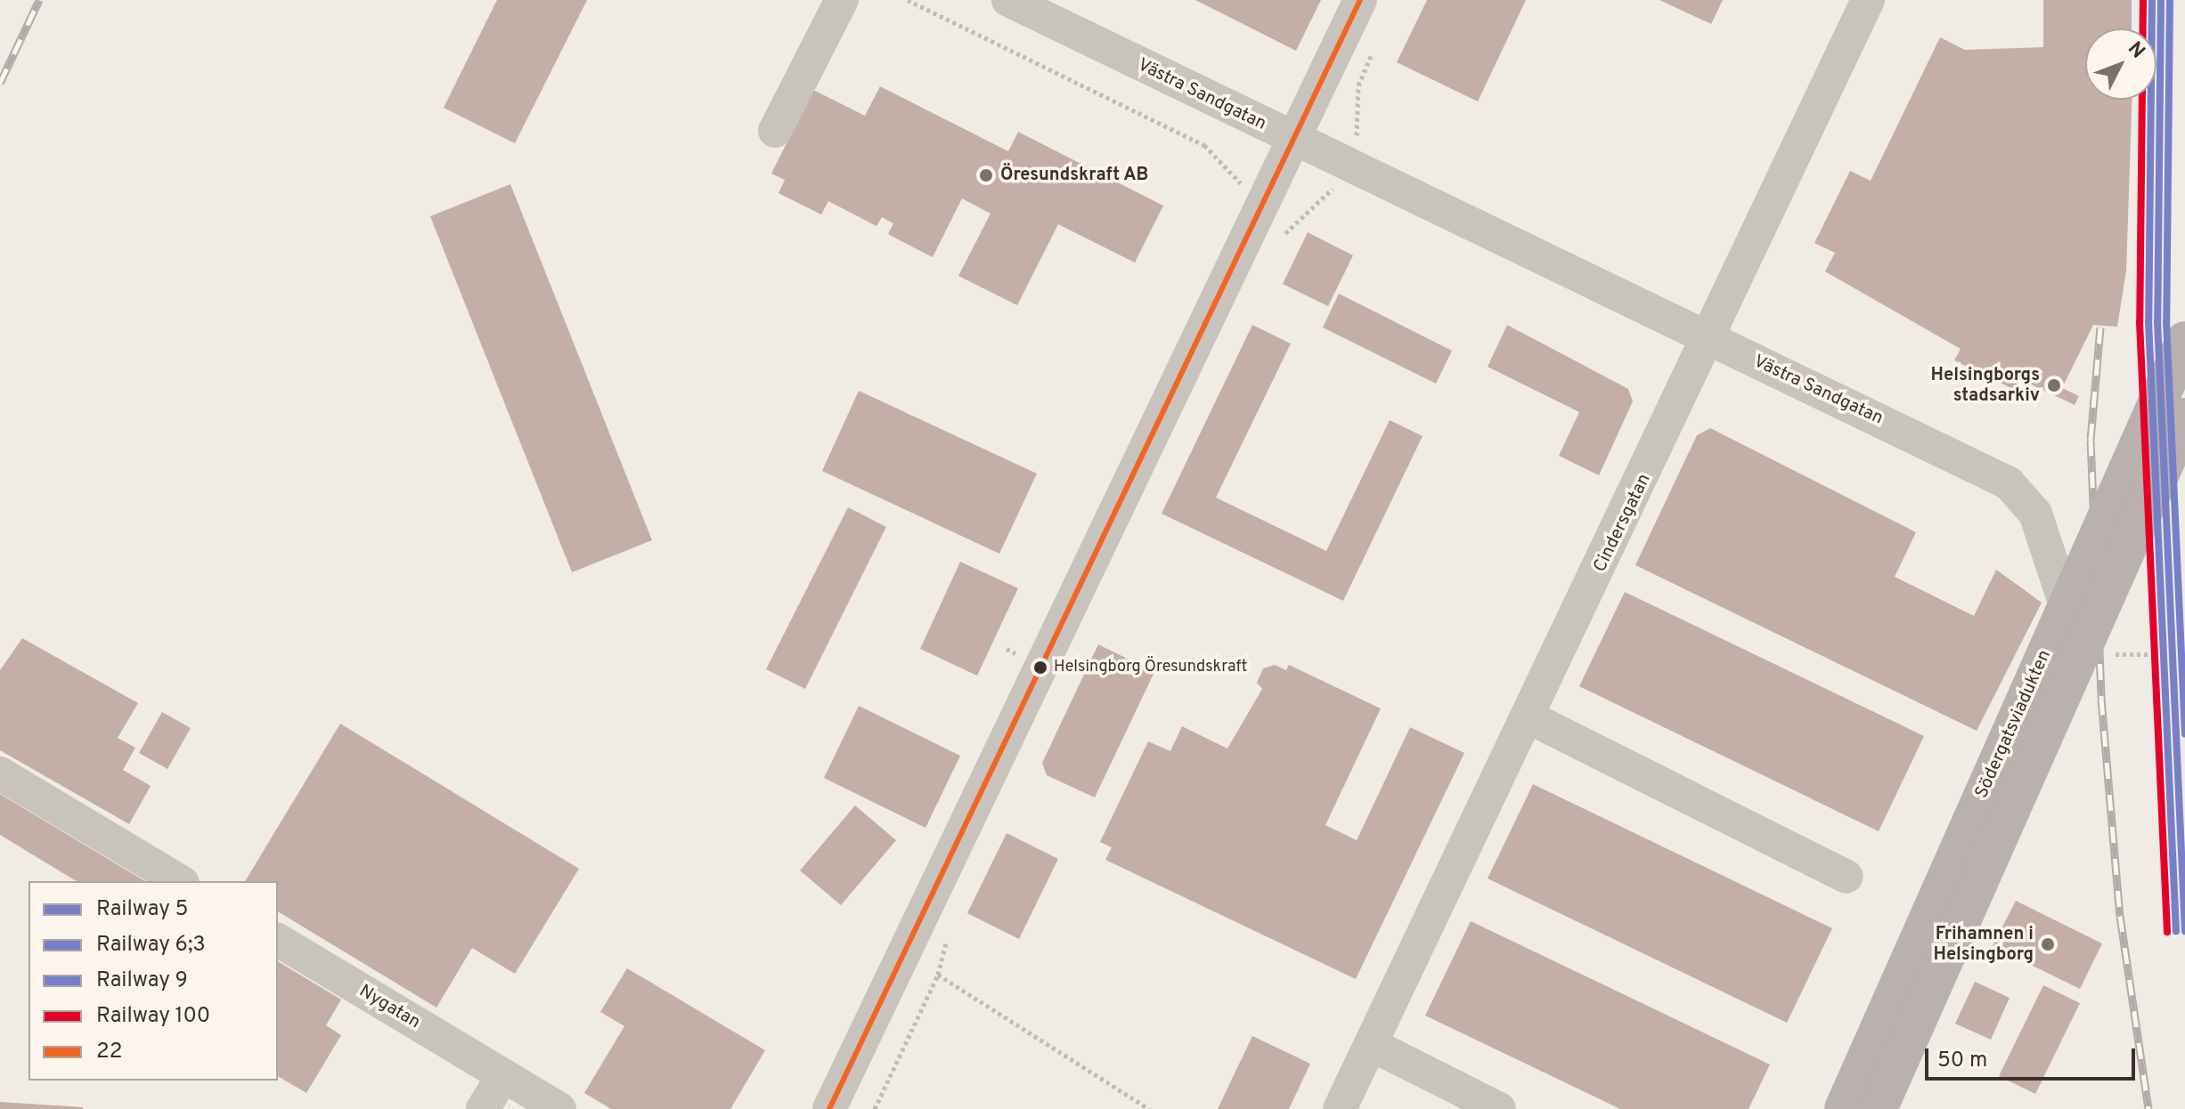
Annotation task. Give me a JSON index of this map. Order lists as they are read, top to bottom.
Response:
{
  "streets": {
    "main road": ["Södergatsviadukten"],
    "street": ["Västra Sandgatan", "Cindersgatan", "Nygatan"]
  },
  "crossings": [
    ["Västra Sandgatan", "Cindersgatan"]
  ],
  "places": [
    "Öresundskraft AB",
    "Helsingborgs stadsarkiv",
    "Helsingborg Öresundskraft",
    "Frihamnen i Helsingborg"
  ],
  "lines": [
    "rail line 5",
    "rail line 6;3",
    "rail line 9",
    "rail line 100",
    "transit line 22"
  ],
  "legend": [
    "Railway 5",
    "Railway 6;3",
    "Railway 9",
    "Railway 100",
    "22"
  ],
  "scale_bar": "50 m",
  "north": "top right"
}
